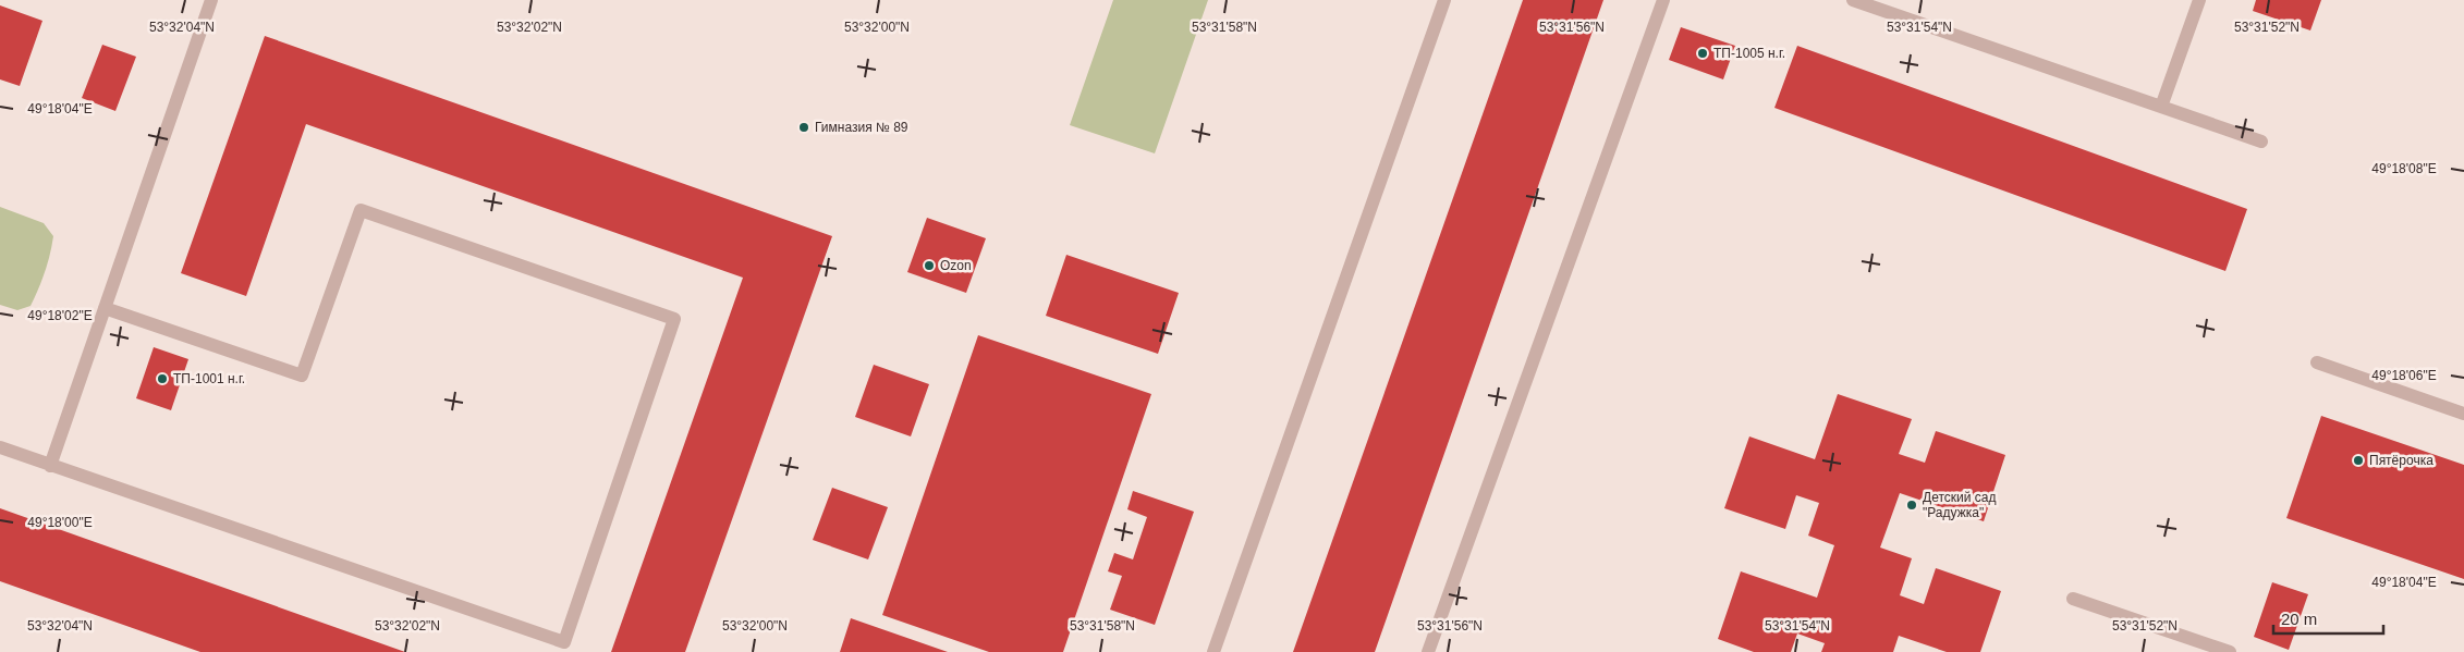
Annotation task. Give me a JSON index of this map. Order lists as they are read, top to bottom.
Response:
{
  "places": [
    "ТП-1005 н.г.",
    "Гимназия № 89",
    "Ozon",
    "ТП-1001 н.г.",
    "Пятёрочка",
    "Детский сад \"Радужка\""
  ],
  "scale_bar": "20 m",
  "coordinates": [
    "53°32'04\"N",
    "53°32'02\"N",
    "53°32'00\"N",
    "53°31'58\"N",
    "53°31'56\"N",
    "53°31'54\"N",
    "53°31'52\"N",
    "49°18'04\"E",
    "49°18'08\"E",
    "49°18'02\"E",
    "49°18'06\"E",
    "49°18'00\"E"
  ]
}
